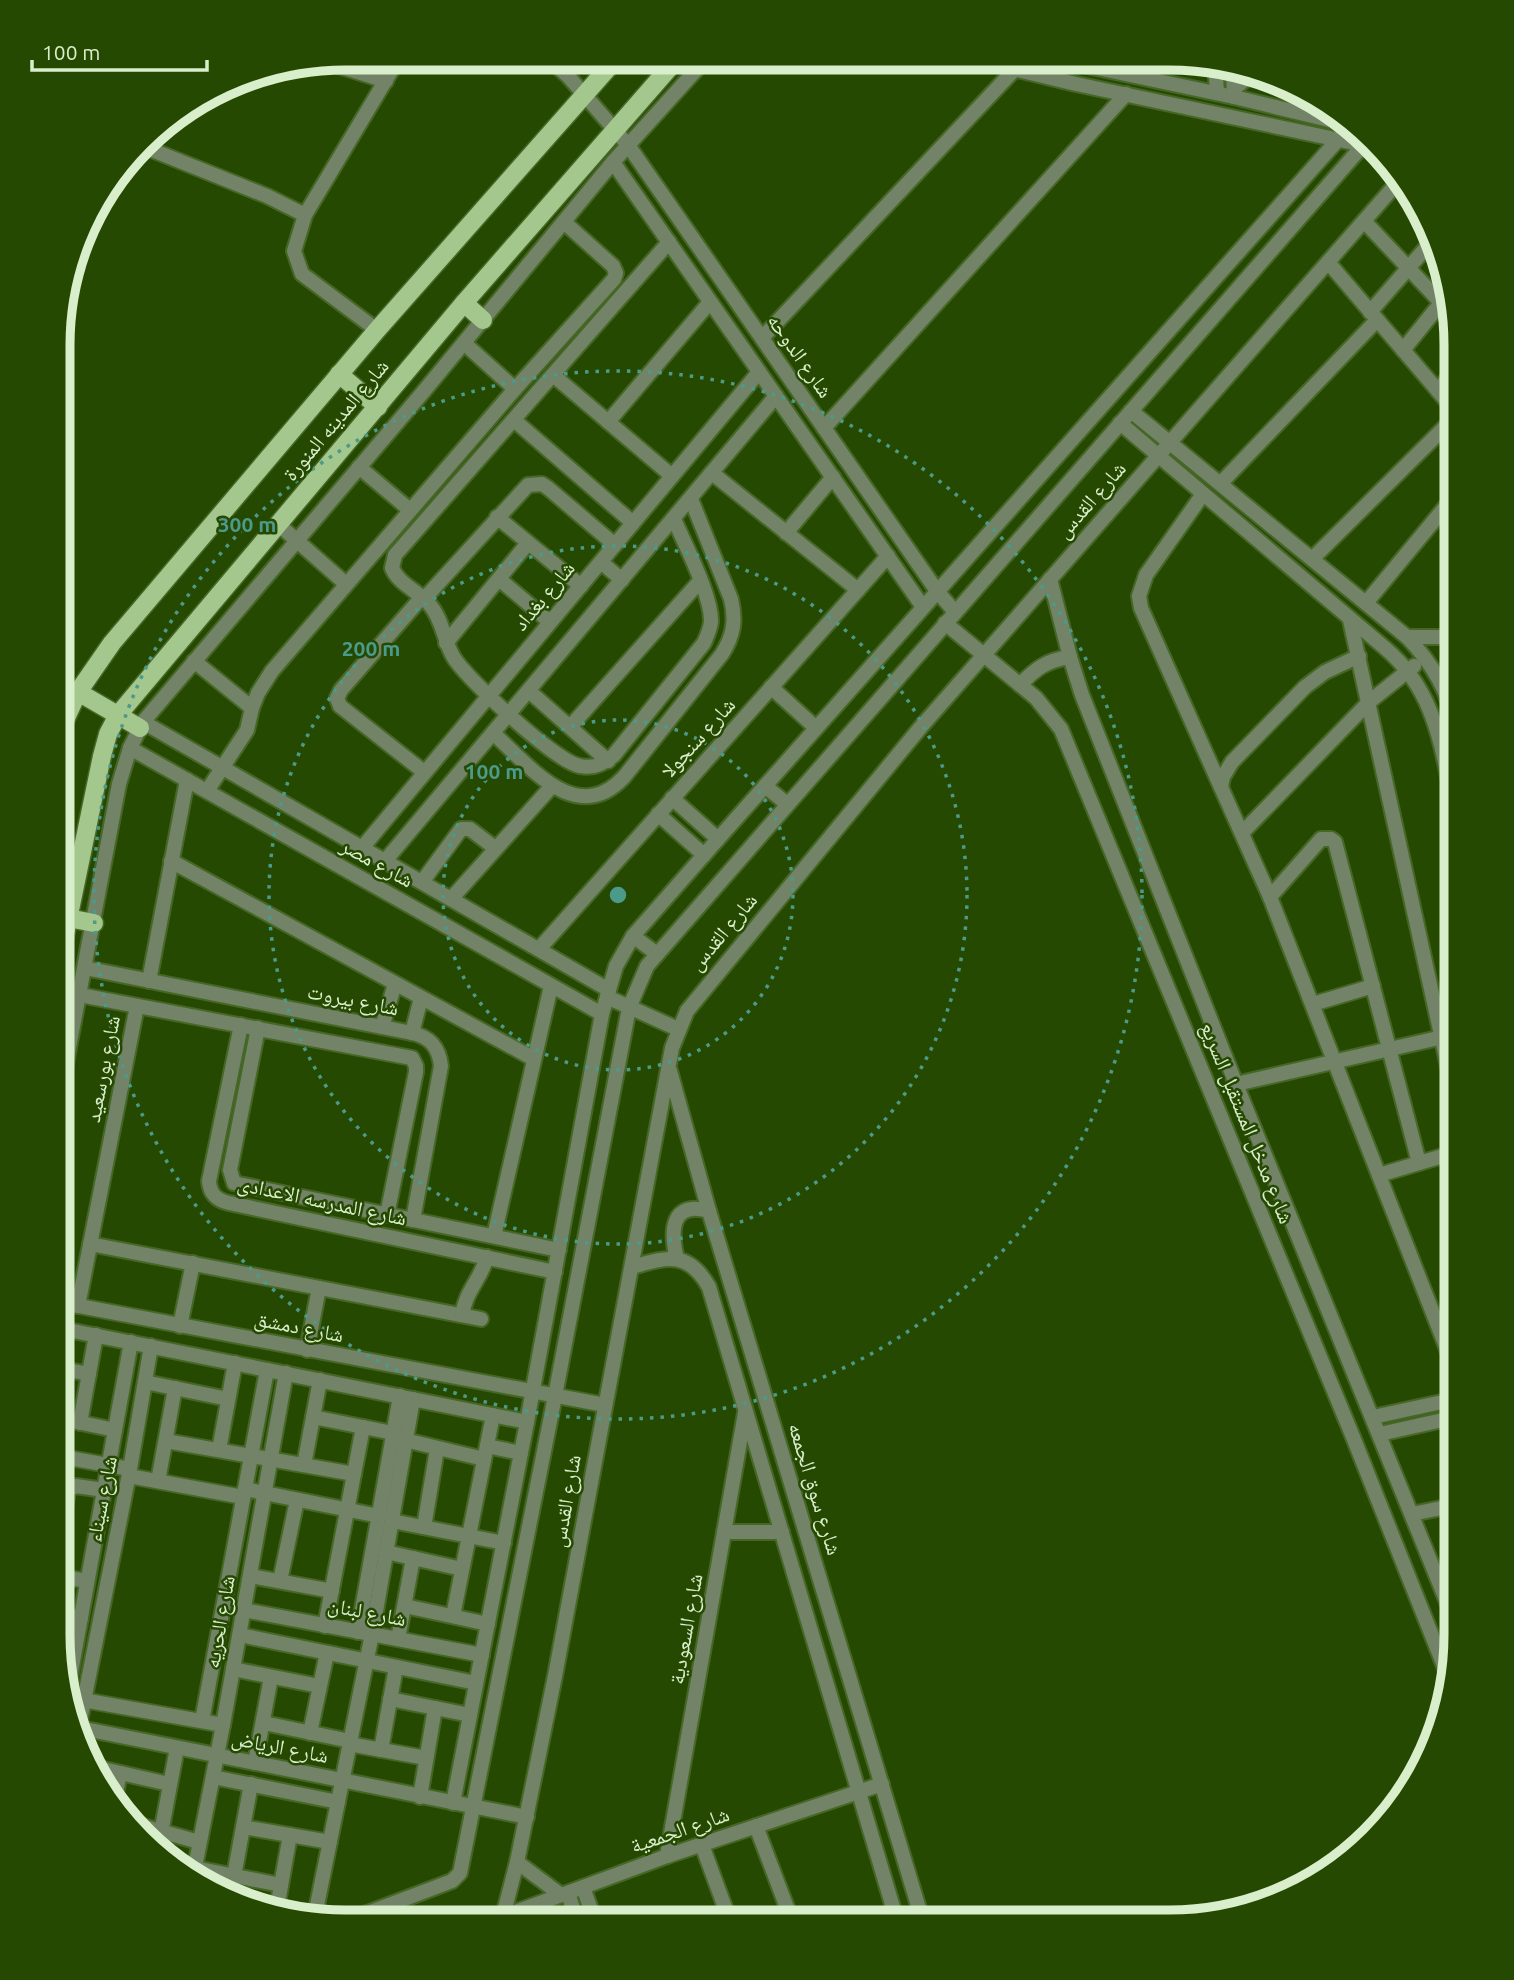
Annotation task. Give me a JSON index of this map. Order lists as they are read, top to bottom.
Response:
{
  "streets": {
    "main road": ["شارع المدينه المنورة"],
    "street": [
      "شارع الدوحه",
      "شارع القدس",
      "شارع بغداد",
      "شارع سنجولا",
      "شارع مصر",
      "شارع بيروت",
      "شارع بورسعيد",
      "شارع مدخل المستقبل السريع",
      "شارع المدرسه الاعدادى",
      "شارع دمشق",
      "شارع سوق الجمعه",
      "شارع سيناء",
      "شارع لبنان",
      "شارع الحريه",
      "شارع السعودية",
      "شارع الرياض",
      "شارع الجمعية"
    ]
  },
  "crossings": [
    ["شارع الدوحه", "شارع المدينه المنورة"],
    ["شارع الدوحه", "شارع القدس"],
    ["شارع الدوحه", "شارع بغداد"],
    ["شارع الدوحه", "شارع سنجولا"],
    ["شارع الدوحه", "شارع مدخل المستقبل السريع"],
    ["شارع القدس", "شارع مصر"],
    ["شارع القدس", "شارع مدخل المستقبل السريع"],
    ["شارع القدس", "شارع دمشق"],
    ["شارع القدس", "شارع سوق الجمعه"],
    ["شارع القدس", "شارع لبنان"],
    ["شارع القدس", "شارع الرياض"],
    ["شارع بغداد", "شارع مصر"],
    ["شارع سنجولا", "شارع مصر"],
    ["شارع بيروت", "شارع المدرسه الاعدادى"],
    ["شارع بورسعيد", "شارع دمشق"],
    ["شارع سوق الجمعه", "شارع السعودية"],
    ["شارع سوق الجمعه", "شارع الجمعية"],
    ["شارع سيناء", "شارع الرياض"],
    ["شارع لبنان", "شارع الحريه"],
    ["شارع الحريه", "شارع الرياض"],
    ["شارع السعودية", "شارع الجمعية"]
  ],
  "scale_bar": "100 m",
  "rings": ["300 m", "200 m", "100 m"]
}
